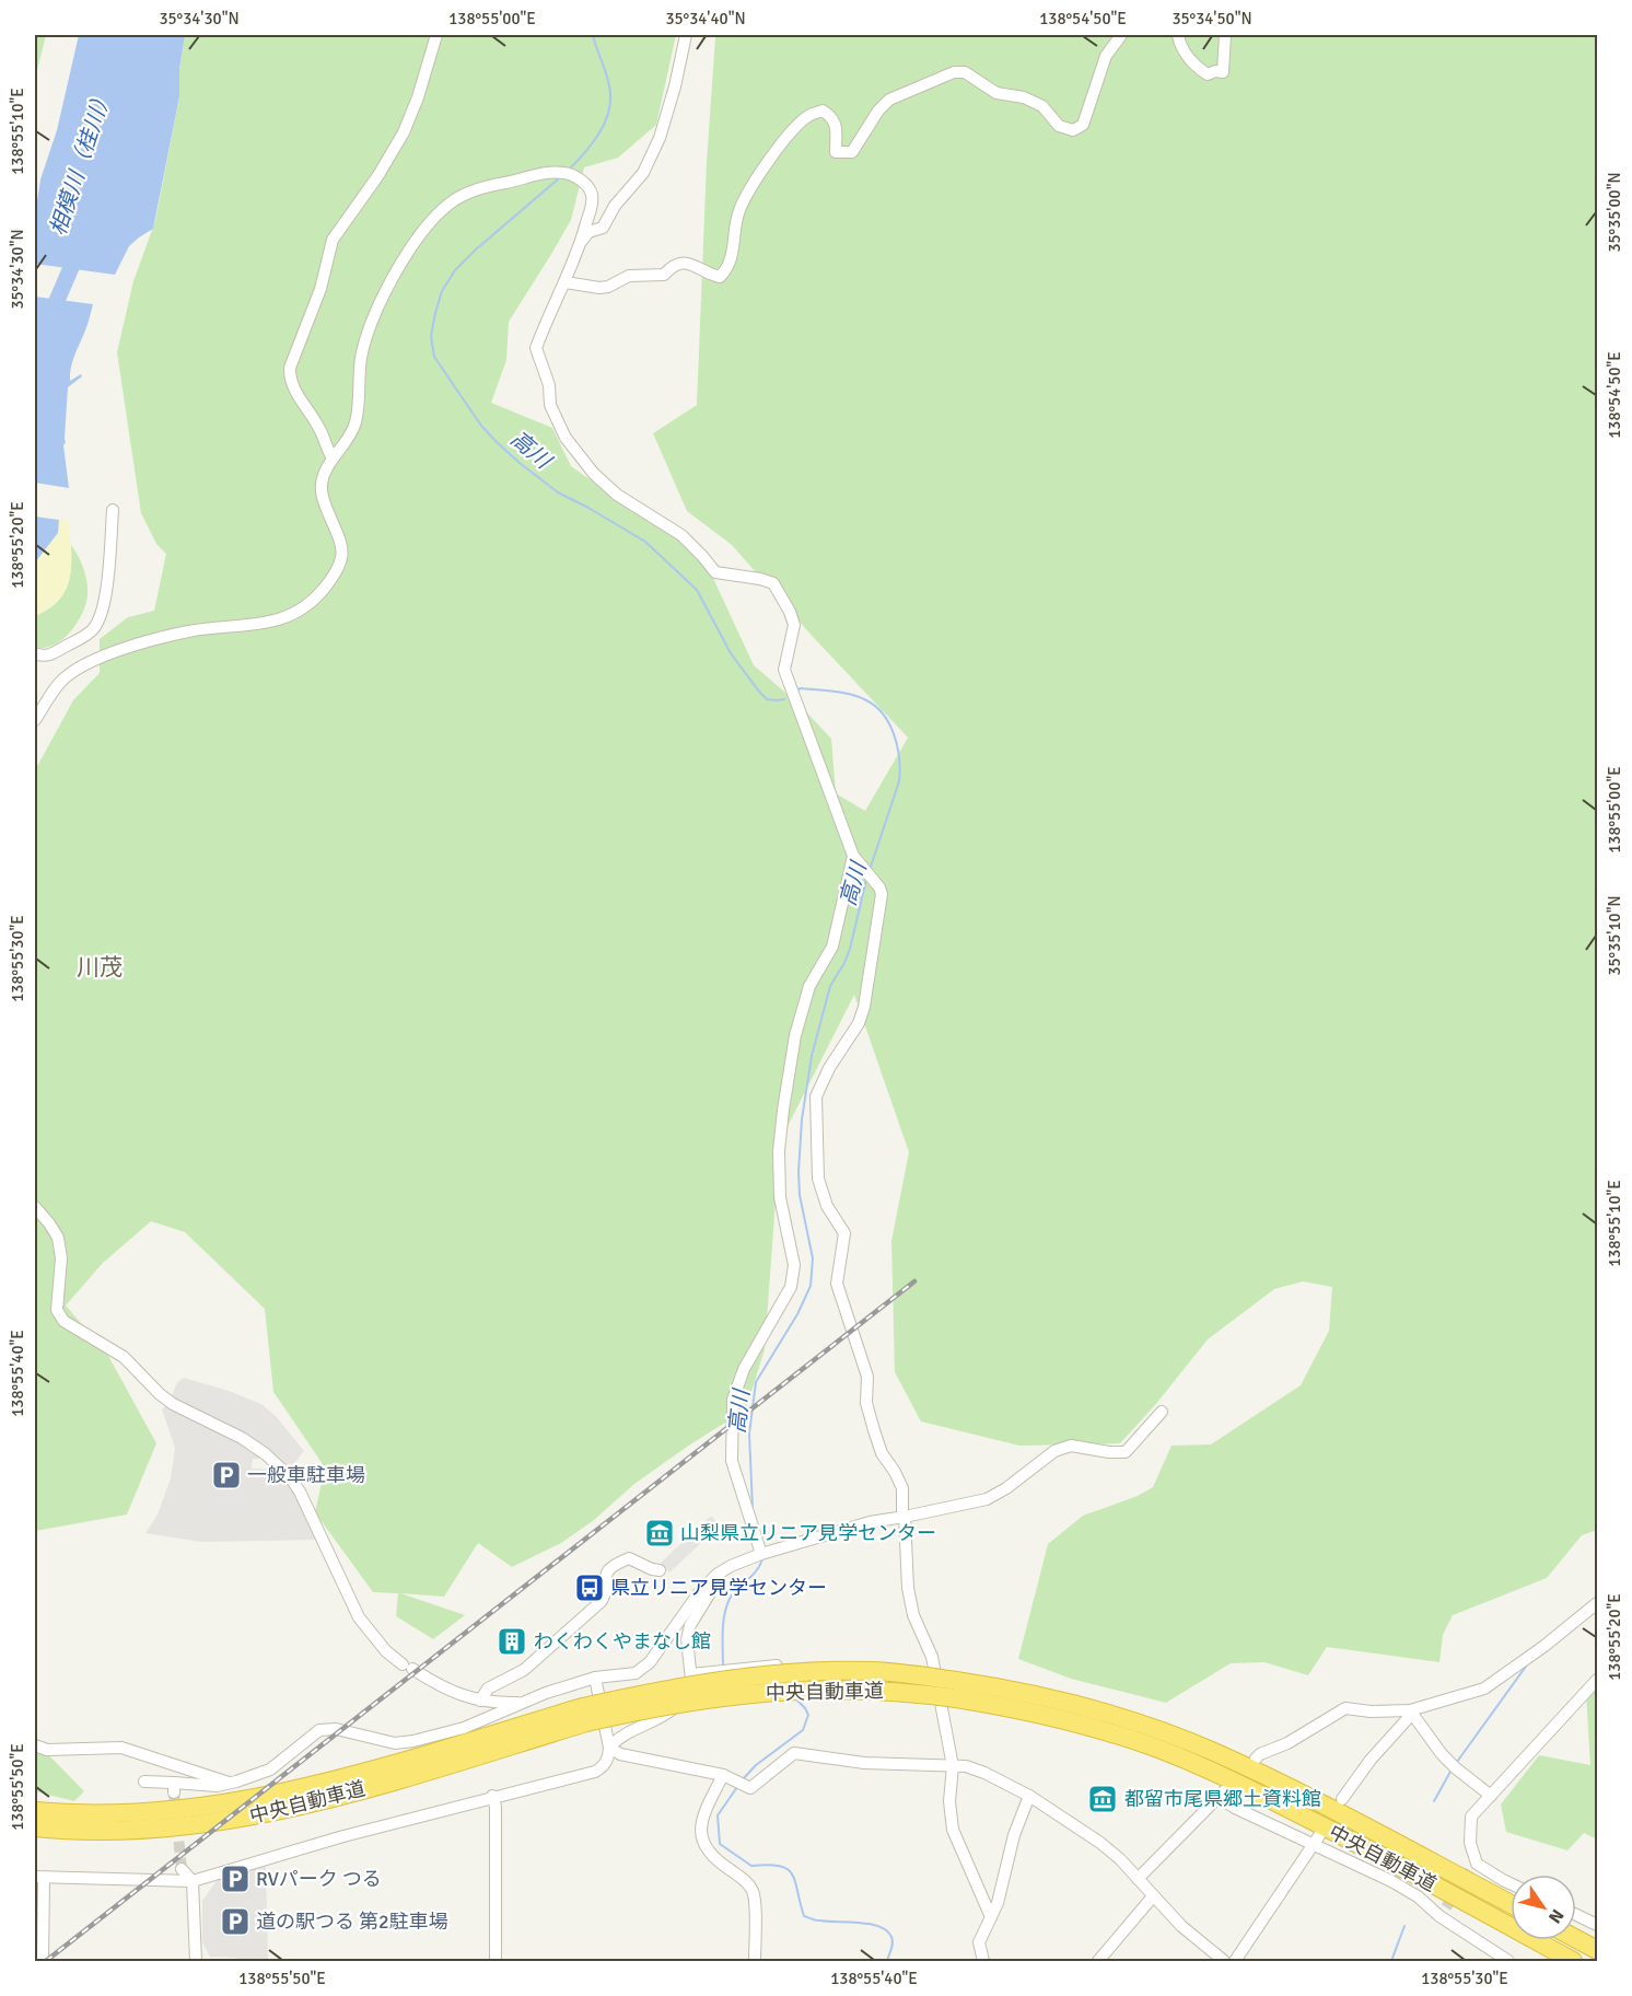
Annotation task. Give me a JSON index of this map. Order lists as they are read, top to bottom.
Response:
{
  "streets": {
    "highway": ["中央自動車道"]
  },
  "districts": ["川茂"],
  "water": ["相模川（桂川）", "高川"],
  "places": {
    "parking": ["一般車駐車場", "RVパーク つる", "道の駅つる 第2駐車場"],
    "museum": ["山梨県立リニア見学センター", "都留市尾県郷土資料館"],
    "bus stop": ["県立リニア見学センター"],
    "building": ["わくわくやまなし館"]
  },
  "north": "bottom right",
  "coordinates": [
    "35°34'30\"N",
    "138°55'00\"E",
    "35°34'40\"N",
    "138°54'50\"E",
    "35°34'50\"N",
    "138°55'10\"E",
    "35°35'00\"N",
    "138°55'20\"E",
    "35°35'10\"N",
    "138°55'30\"E",
    "138°55'40\"E",
    "138°55'50\"E"
  ]
}
